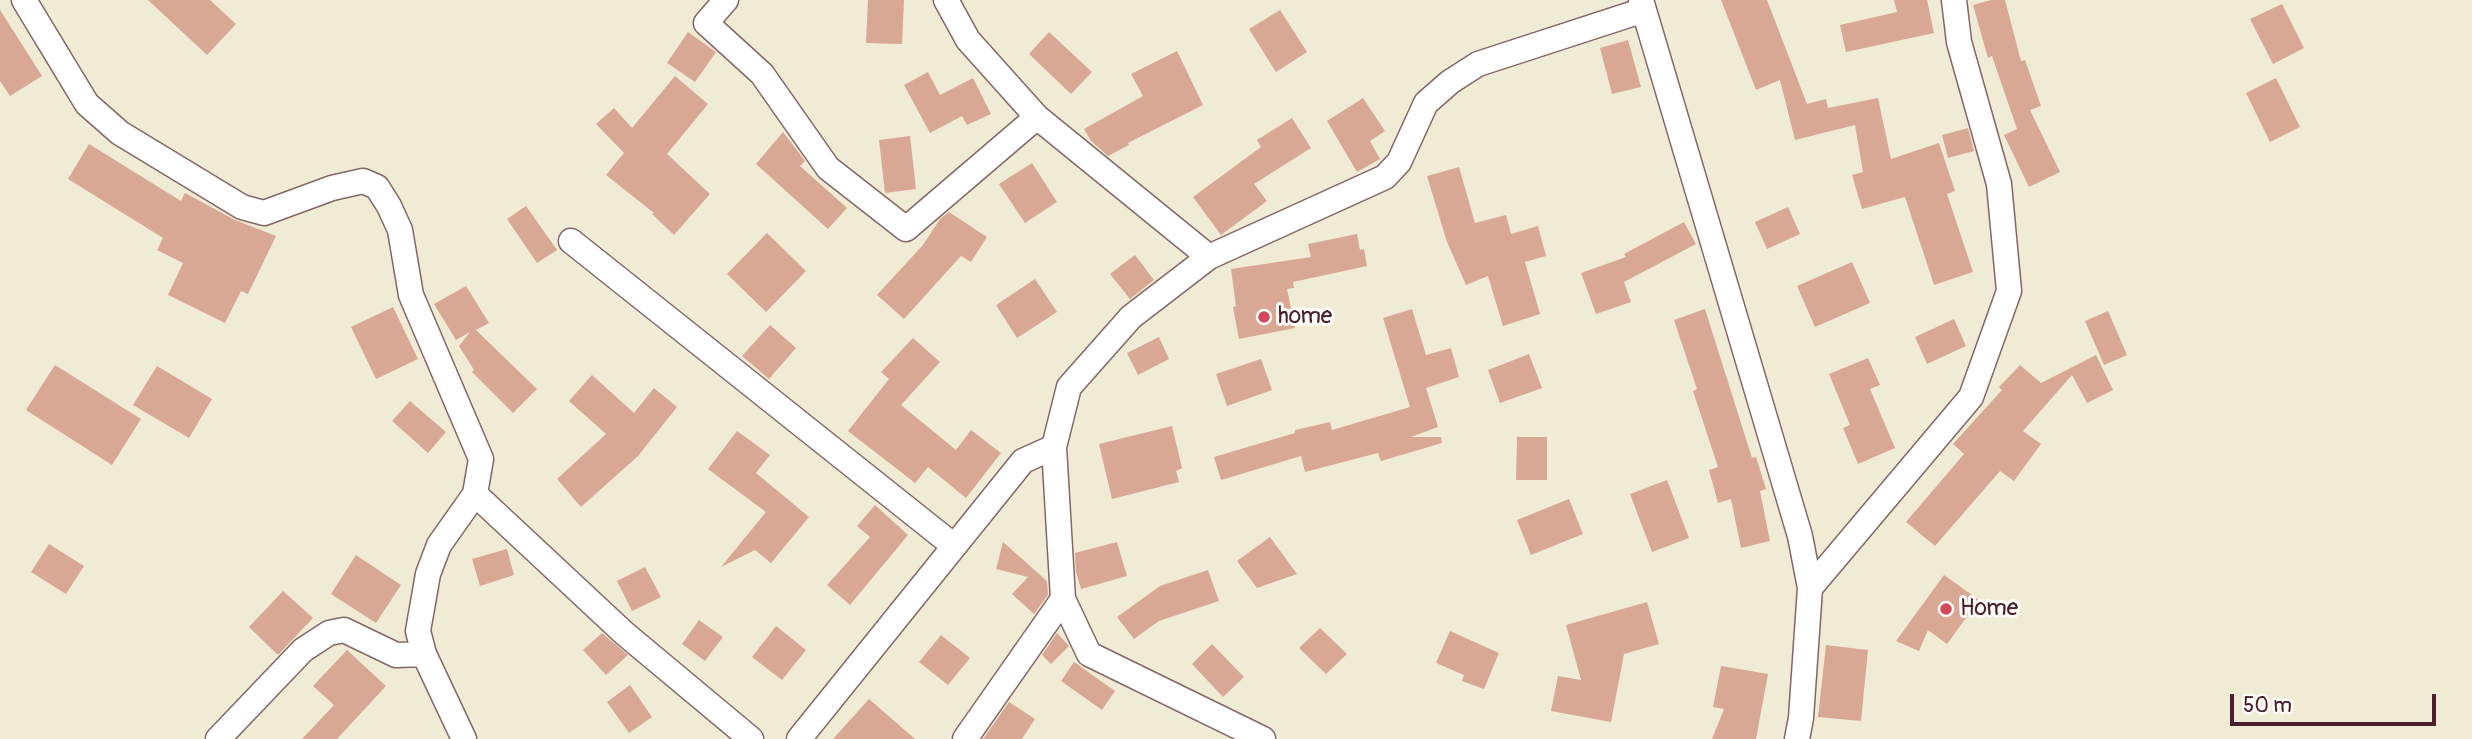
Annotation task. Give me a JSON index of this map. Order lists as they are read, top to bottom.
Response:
{
  "places": ["home", "Home"],
  "scale_bar": "50 m"
}
